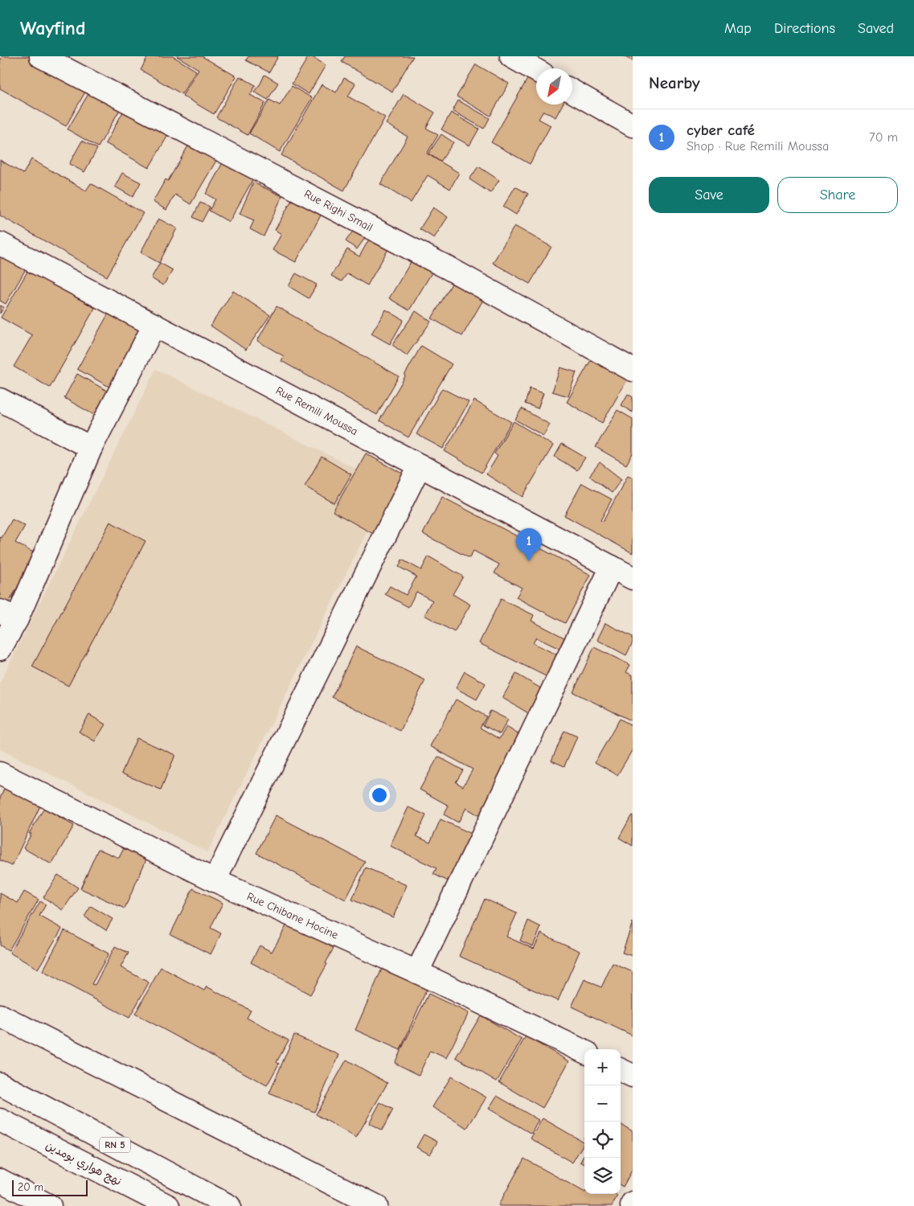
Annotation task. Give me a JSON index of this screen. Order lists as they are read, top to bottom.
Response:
{
  "streets": {
    "street": [
      "Rue Righi Smail",
      "Rue Remili Moussa",
      "Rue Chibane Hocine",
      "RN 5",
      "نهج هواري بومدين"
    ]
  },
  "scale_bar": "20 m",
  "north": "bottom left",
  "page": {
    "header": "Wayfind",
    "nav": ["Map", "Directions", "Saved"],
    "heading": "Nearby",
    "list": [
      {
        "mark": "1",
        "name": "cyber café",
        "note": "Shop · Rue Remili Moussa",
        "value": "70 m"
      }
    ],
    "buttons": ["Save", "Share"],
    "pins": "1",
    "map_buttons": ["+", "−"],
    "scale": "20 m"
  }
}
